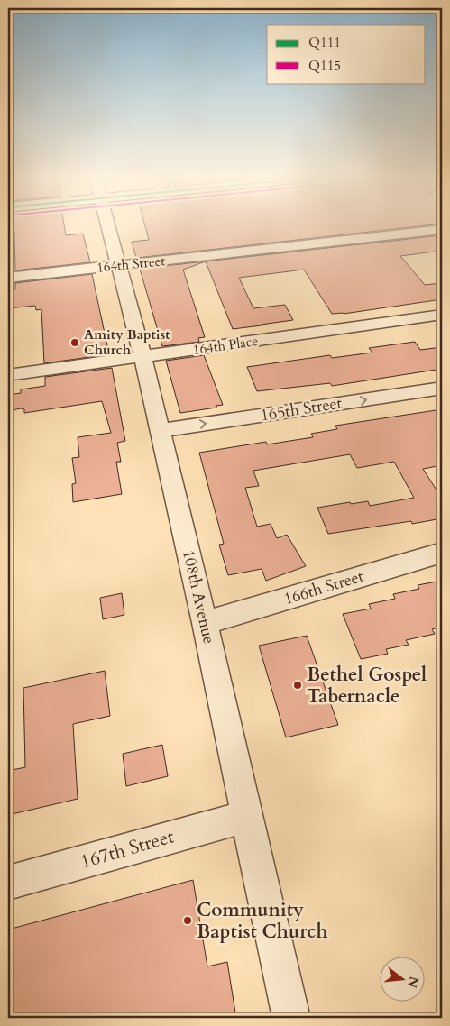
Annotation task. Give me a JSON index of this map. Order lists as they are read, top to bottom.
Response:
{
  "streets": {
    "street": [
      "164th Street",
      "164th Place",
      "165th Street",
      "166th Street",
      "108th Avenue",
      "167th Street"
    ]
  },
  "crossings": [
    ["164th Street", "108th Avenue"],
    ["164th Place", "108th Avenue"],
    ["165th Street", "108th Avenue"],
    ["166th Street", "108th Avenue"],
    ["108th Avenue", "167th Street"]
  ],
  "one_way": ["165th Street"],
  "places": ["Amity Baptist Church", "Bethel Gospel Tabernacle", "Community Baptist Church"],
  "legend": ["Q111", "Q115"],
  "north": "right"
}
